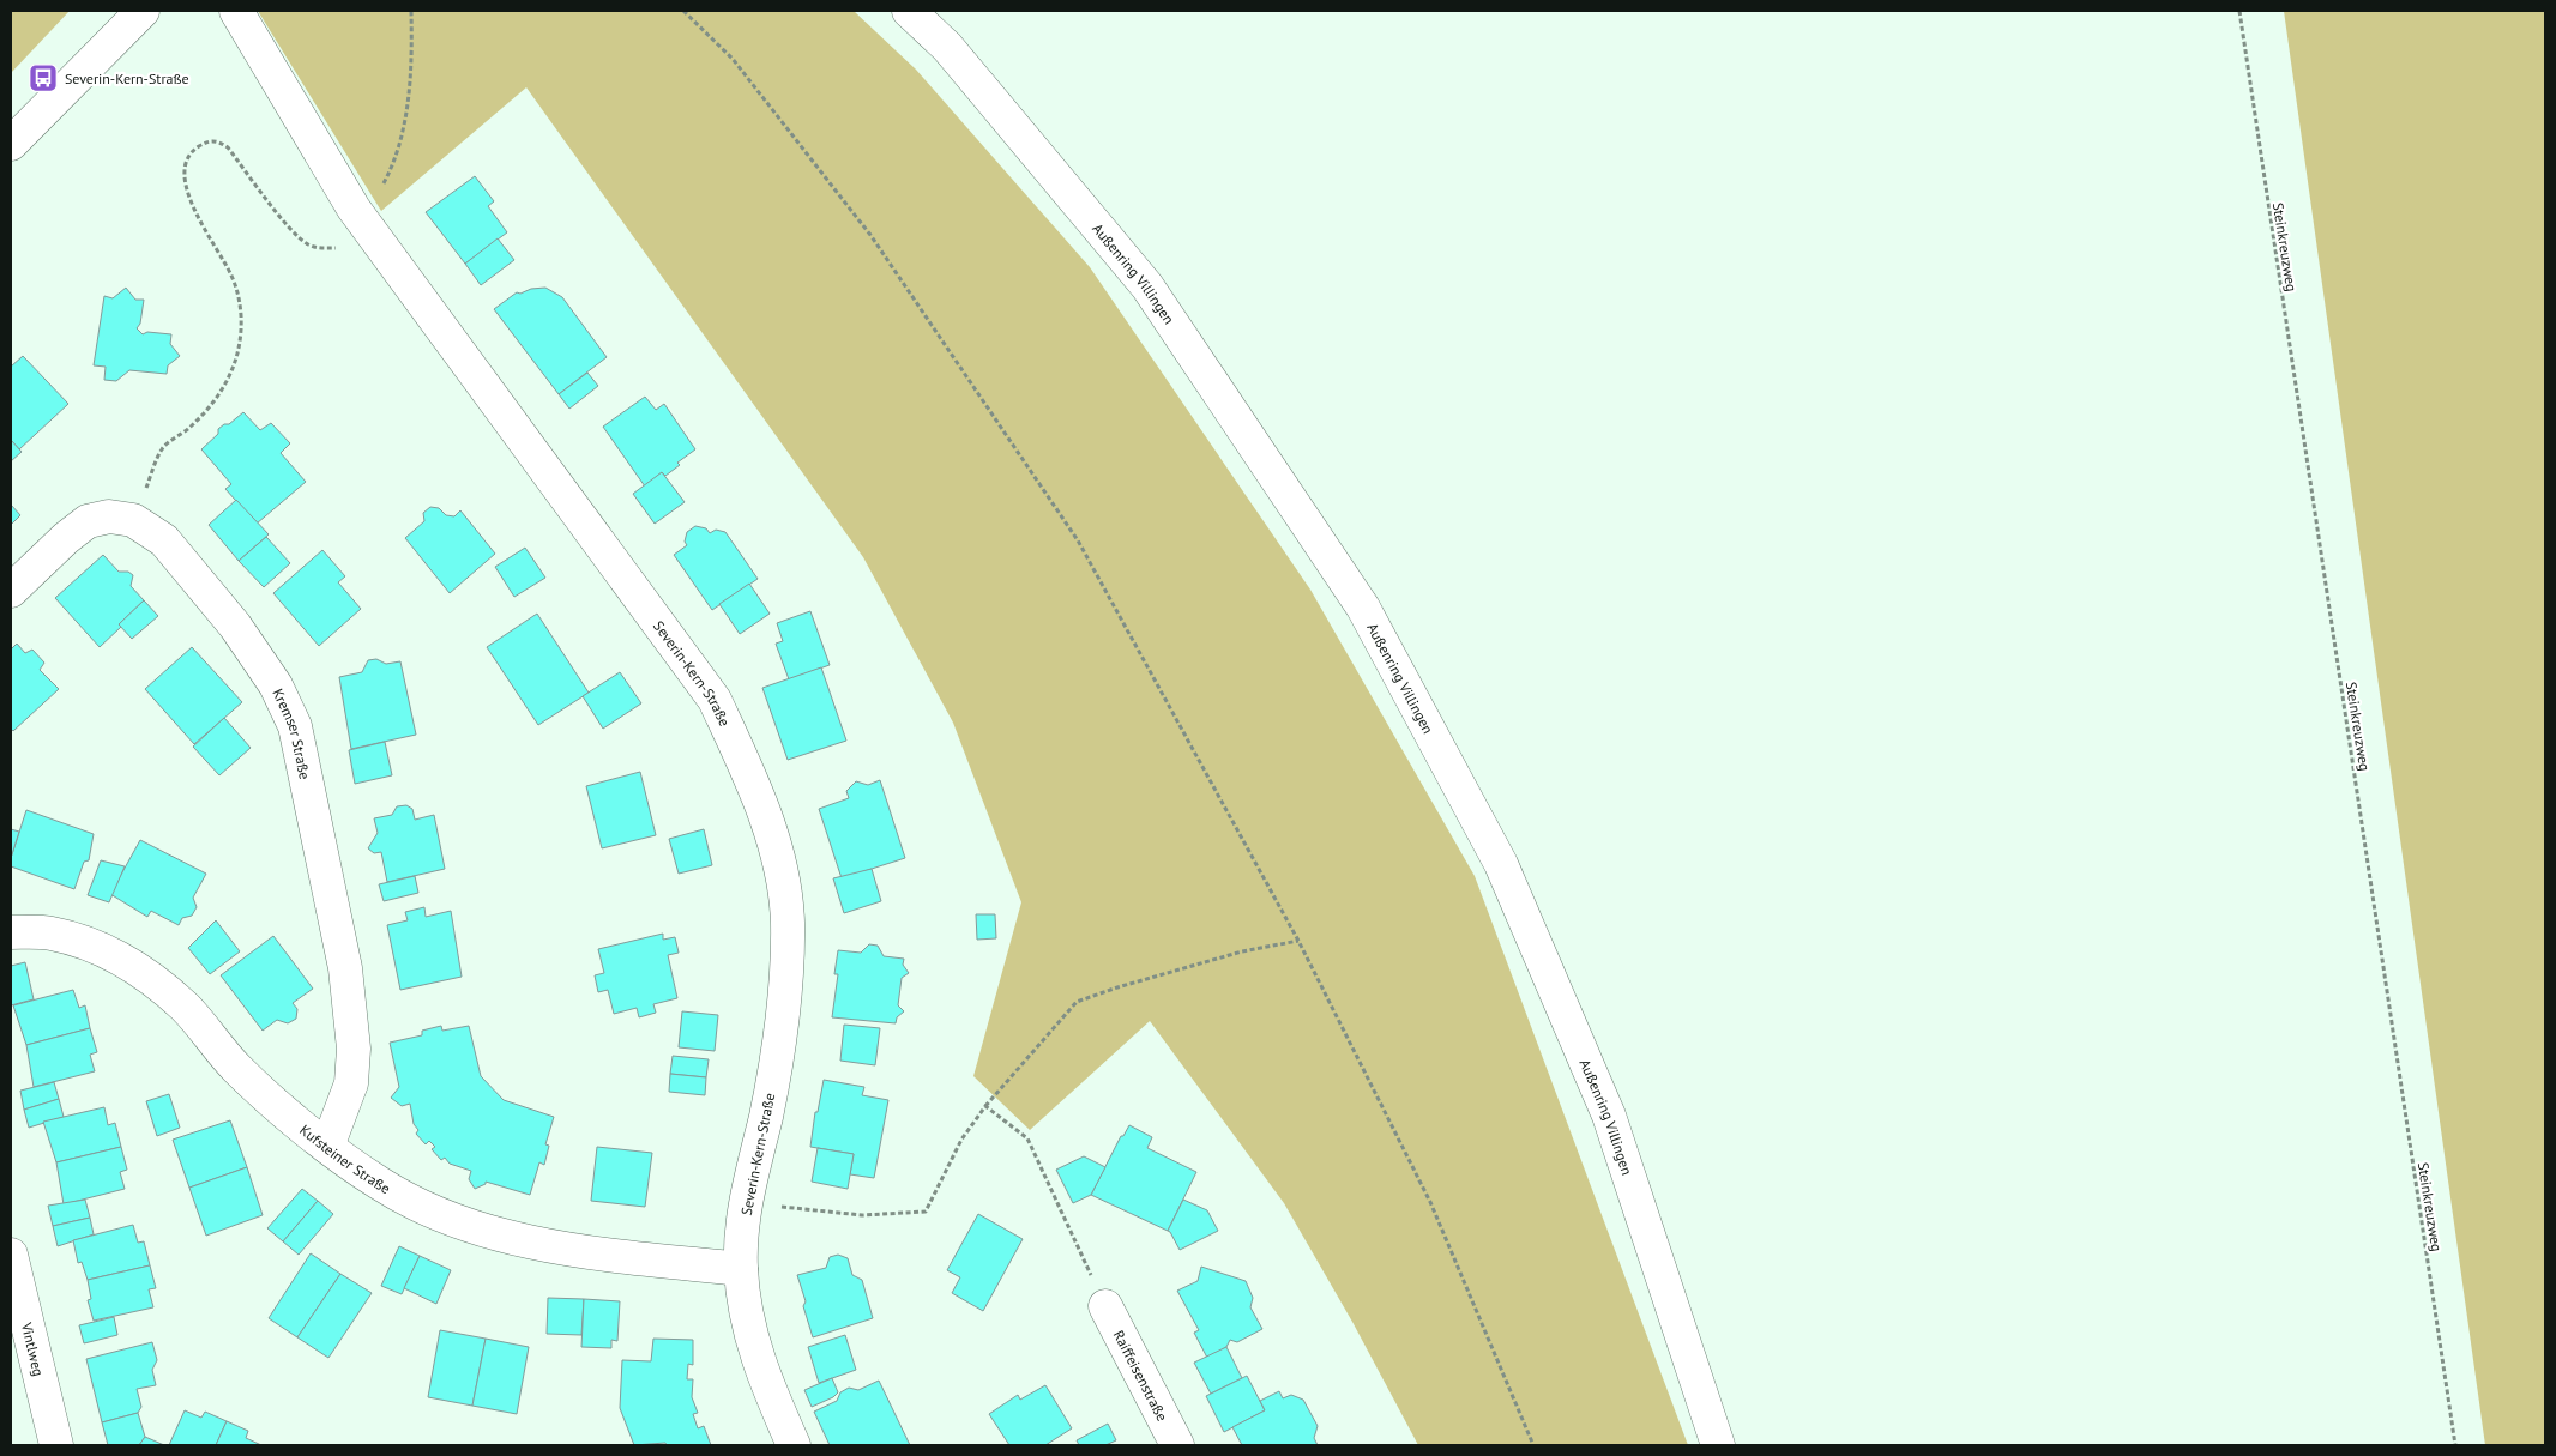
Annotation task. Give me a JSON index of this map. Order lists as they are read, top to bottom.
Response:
{
  "streets": {
    "street": [
      "Außenring Villingen",
      "Severin-Kern-Straße",
      "Kremser Straße",
      "Kufsteiner Straße",
      "Vintlweg",
      "Raiffeisenstraße"
    ],
    "path": ["Steinkreuzweg"]
  },
  "crossings": [
    ["Severin-Kern-Straße", "Kufsteiner Straße"],
    ["Kremser Straße", "Kufsteiner Straße"]
  ],
  "places": {
    "bus stop": ["Severin-Kern-Straße"]
  }
}
